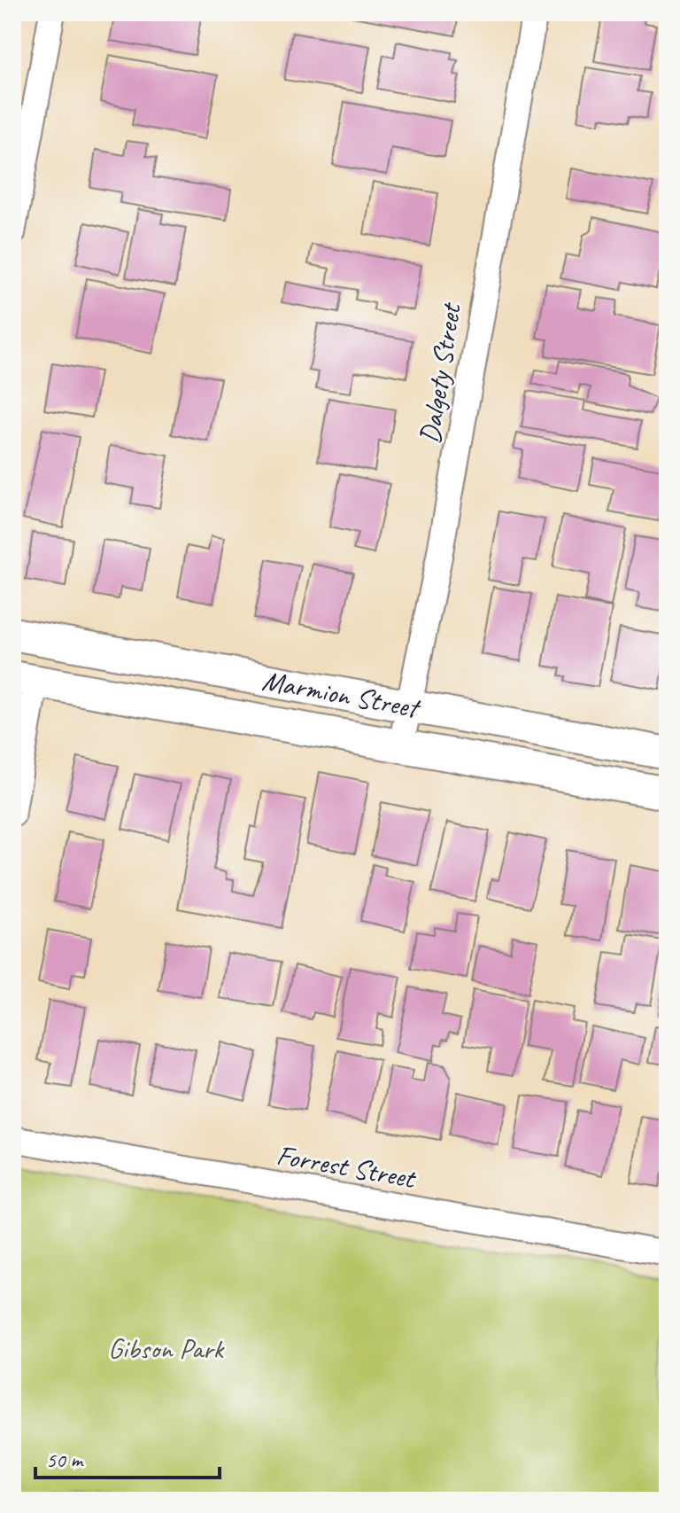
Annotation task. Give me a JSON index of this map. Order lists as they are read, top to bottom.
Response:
{
  "streets": {
    "main road": ["Marmion Street"],
    "street": ["Dalgety Street", "Forrest Street"]
  },
  "crossings": [
    ["Dalgety Street", "Marmion Street"]
  ],
  "parks": ["Gibson Park"],
  "scale_bar": "50 m"
}
